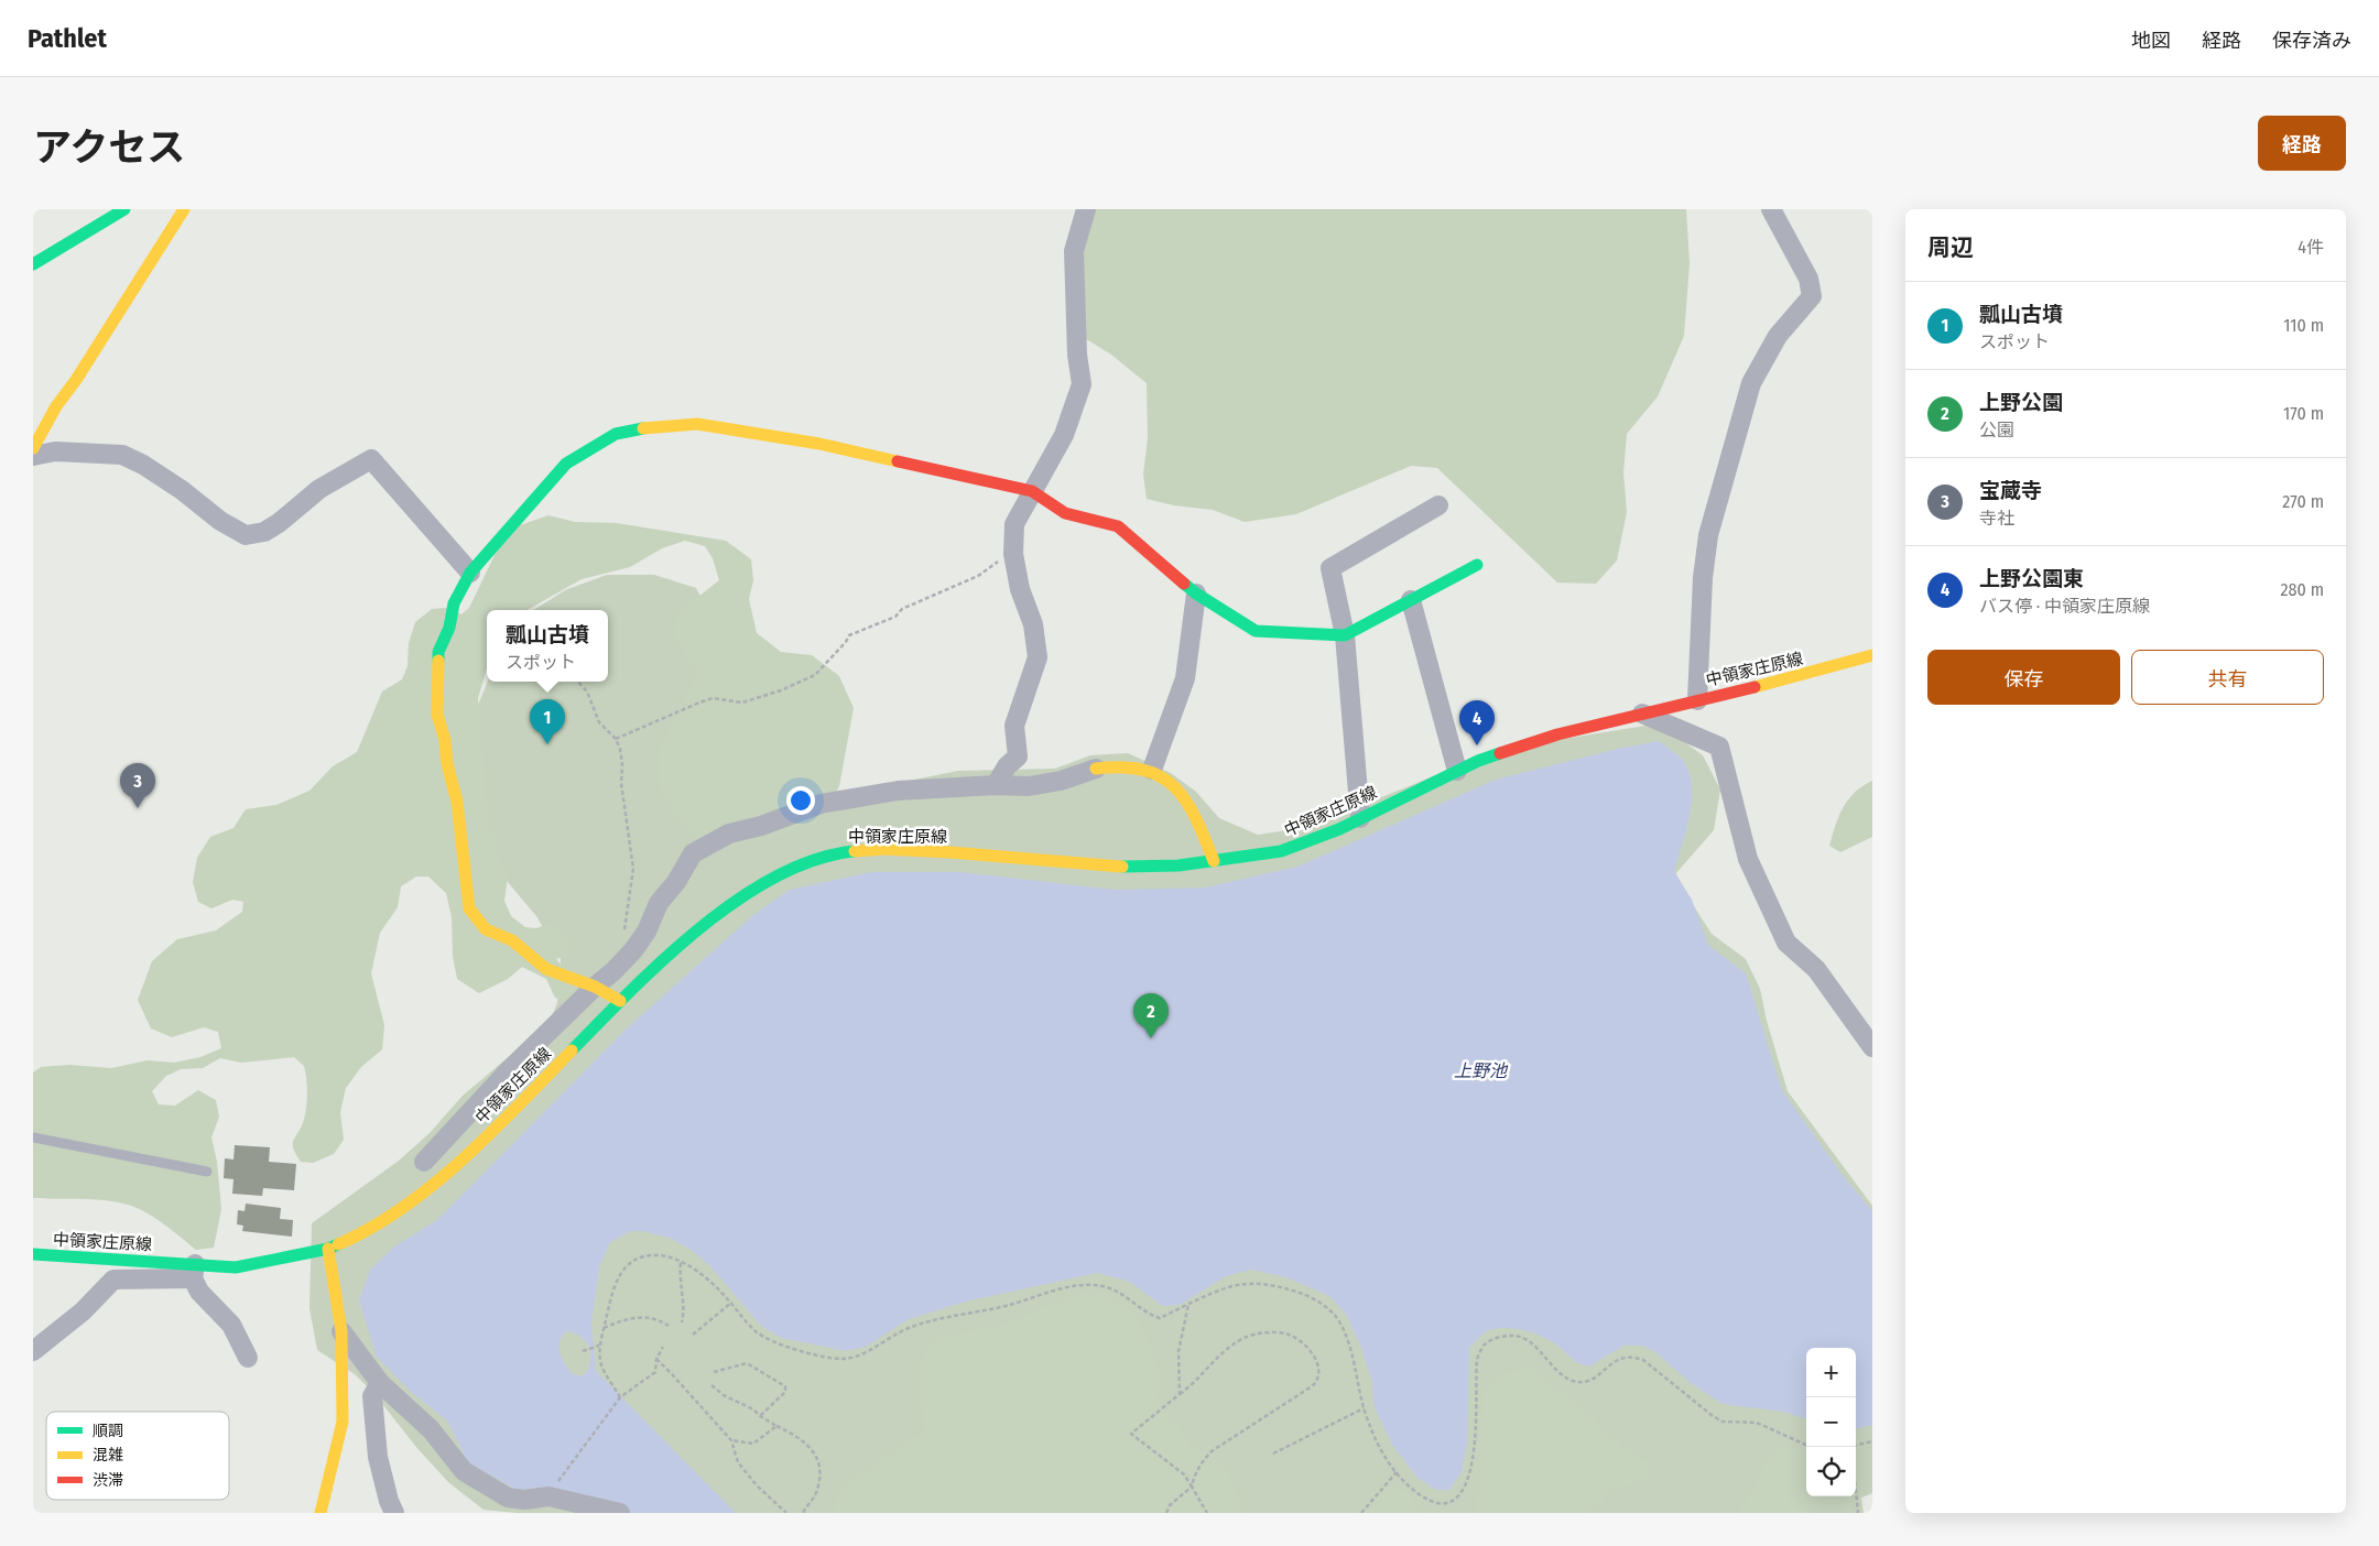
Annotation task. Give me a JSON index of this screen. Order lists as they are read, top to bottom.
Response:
{
  "streets": {
    "street": ["中領家庄原線"]
  },
  "water": ["上野池"],
  "legend": ["順調", "混雑", "渋滞"],
  "page": {
    "header": "Pathlet",
    "nav": ["地図", "経路", "保存済み"],
    "title": "アクセス",
    "buttons": [
      "経路",
      ["保存", "共有"]
    ],
    "heading": ["周辺", "4件"],
    "list": [
      {
        "mark": "1",
        "name": "瓢山古墳",
        "note": "スポット",
        "value": "110 m"
      },
      {
        "mark": "2",
        "name": "上野公園",
        "note": "公園",
        "value": "170 m"
      },
      {
        "mark": "3",
        "name": "宝蔵寺",
        "note": "寺社",
        "value": "270 m"
      },
      {
        "mark": "4",
        "name": "上野公園東",
        "note": "バス停 · 中領家庄原線",
        "value": "280 m"
      }
    ],
    "popup": ["瓢山古墳", "スポット"],
    "pins": [
      "1",
      "4",
      "3",
      "2"
    ],
    "map_buttons": ["+", "−"]
  }
}
